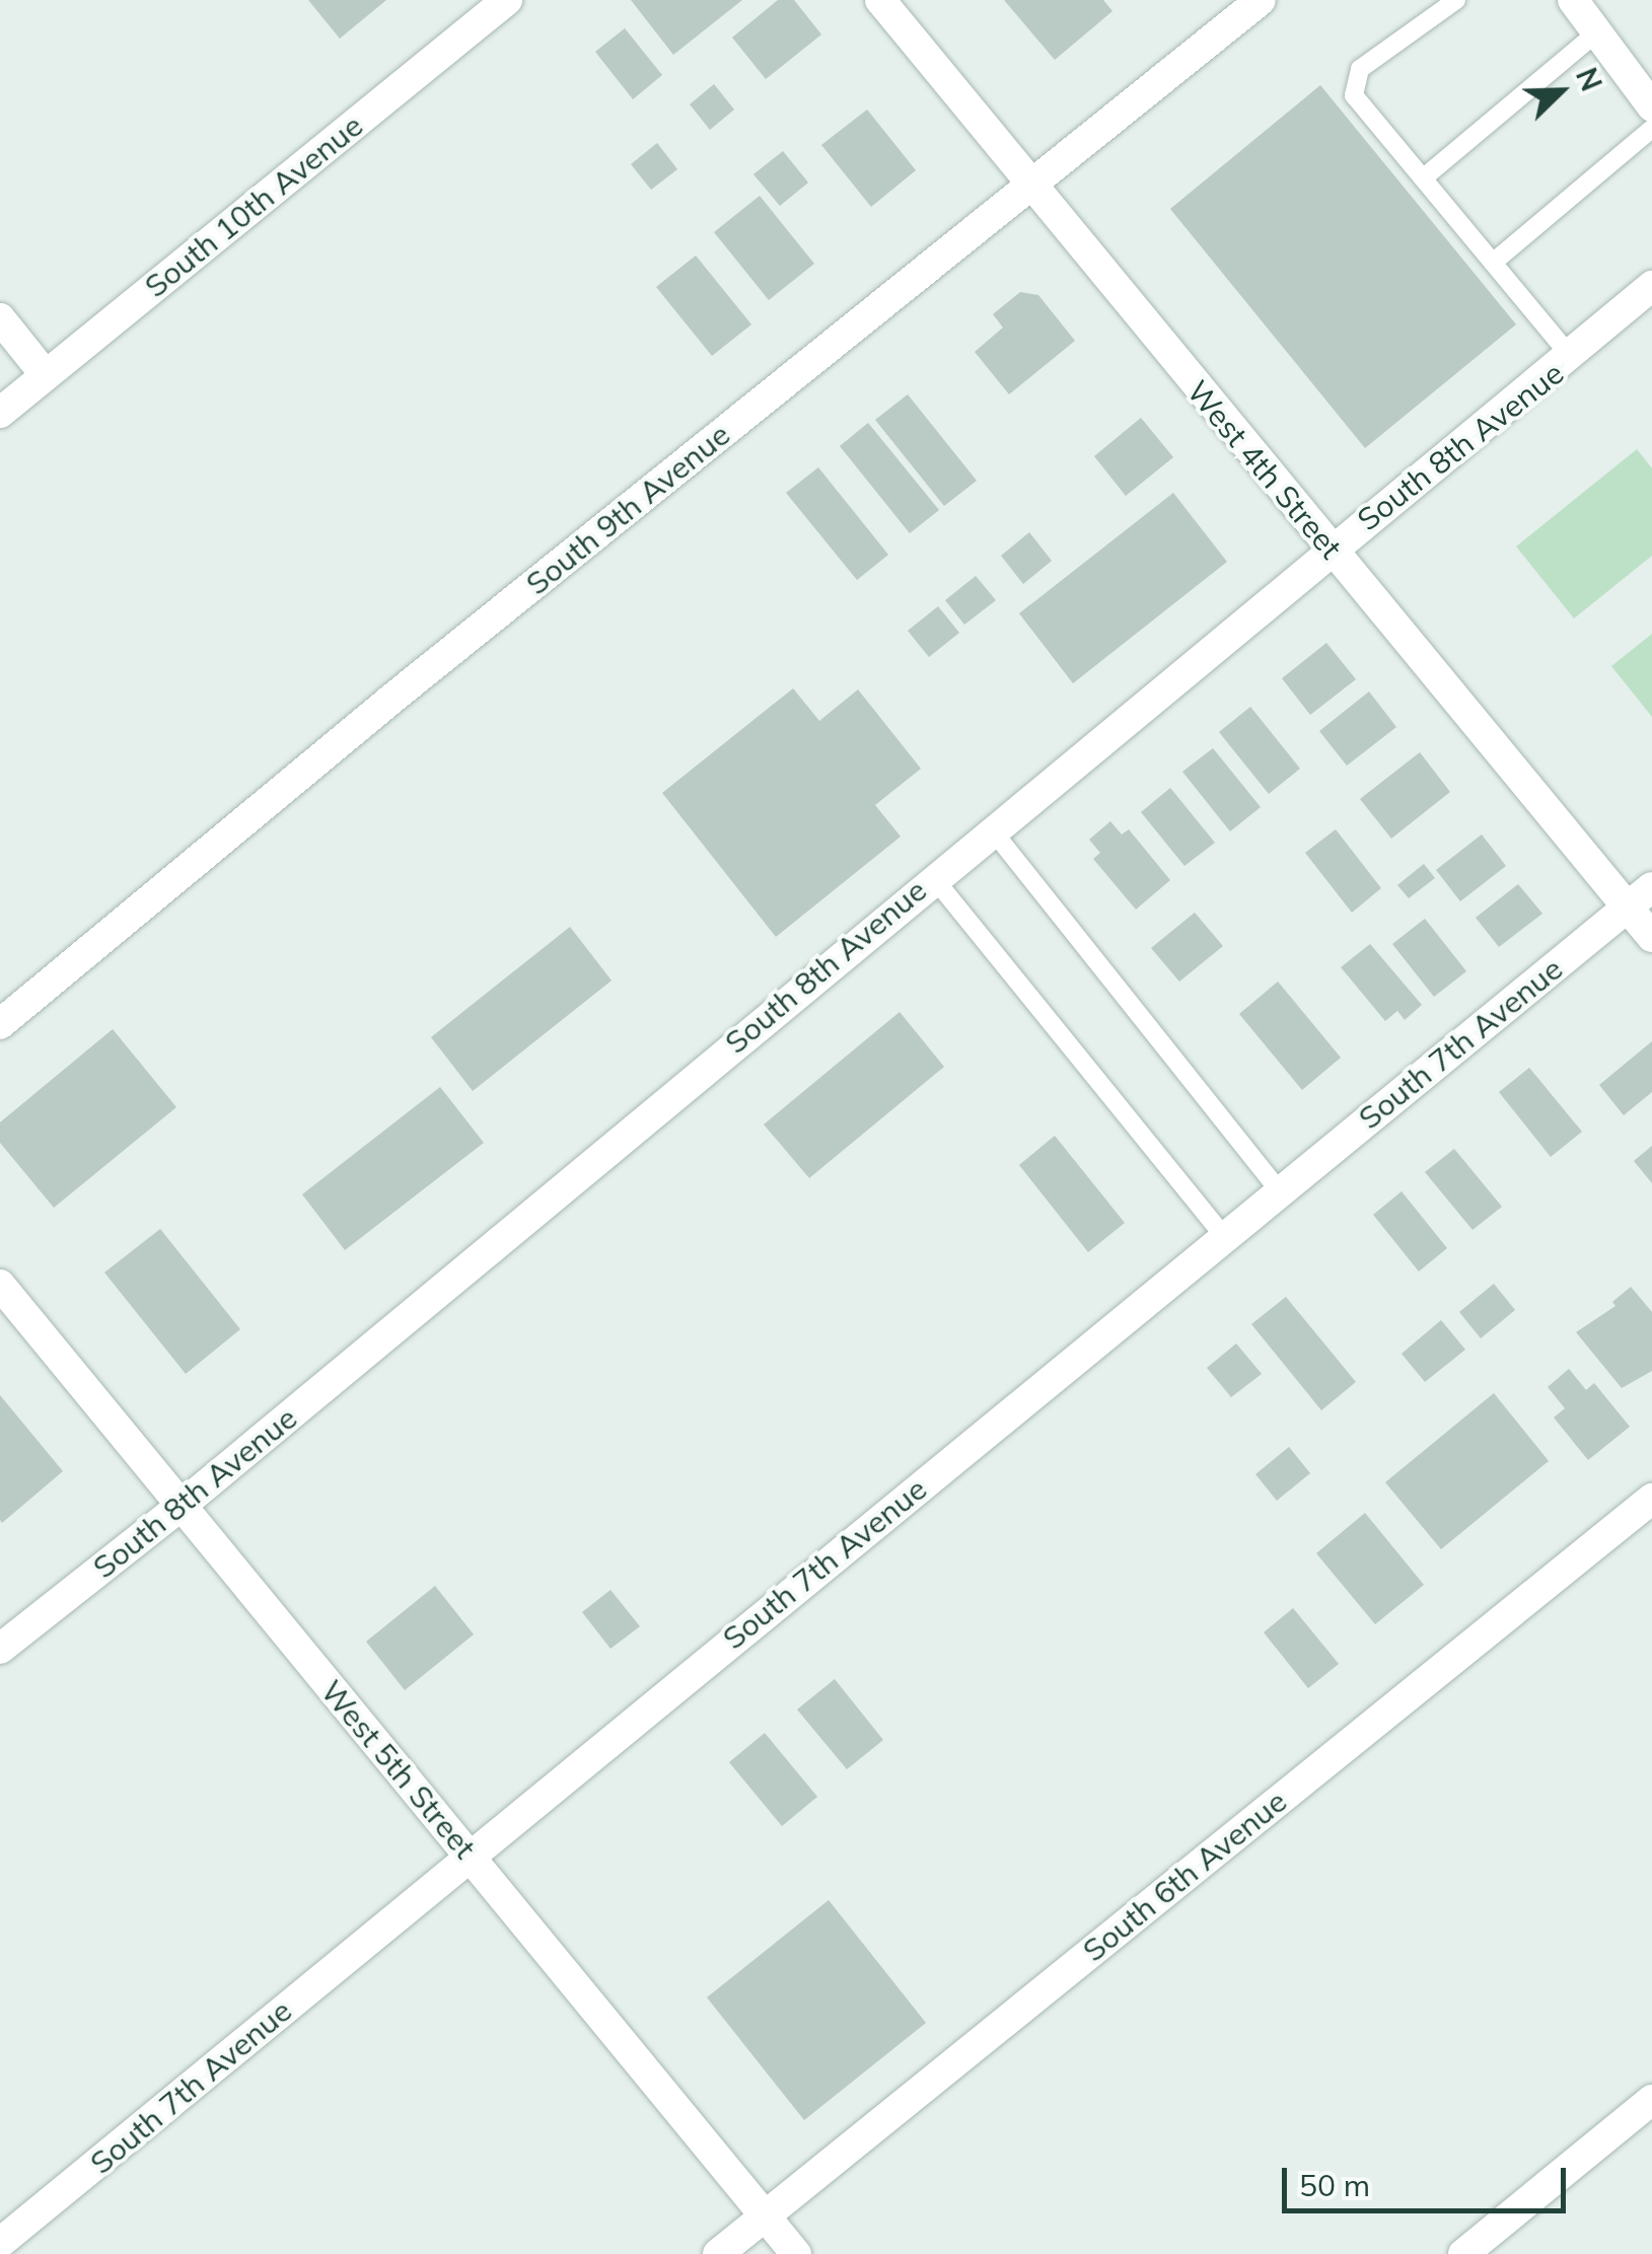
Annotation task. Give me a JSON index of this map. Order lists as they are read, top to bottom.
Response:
{
  "streets": {
    "street": [
      "South 10th Avenue",
      "South 8th Avenue",
      "West 4th Street",
      "South 9th Avenue",
      "South 7th Avenue",
      "West 5th Street",
      "South 6th Avenue"
    ]
  },
  "crossings": [
    ["South 8th Avenue", "West 4th Street"],
    ["South 8th Avenue", "West 5th Street"],
    ["West 4th Street", "South 9th Avenue"],
    ["West 4th Street", "South 7th Avenue"],
    ["South 7th Avenue", "West 5th Street"],
    ["West 5th Street", "South 6th Avenue"]
  ],
  "scale_bar": "50 m",
  "north": "top right"
}
